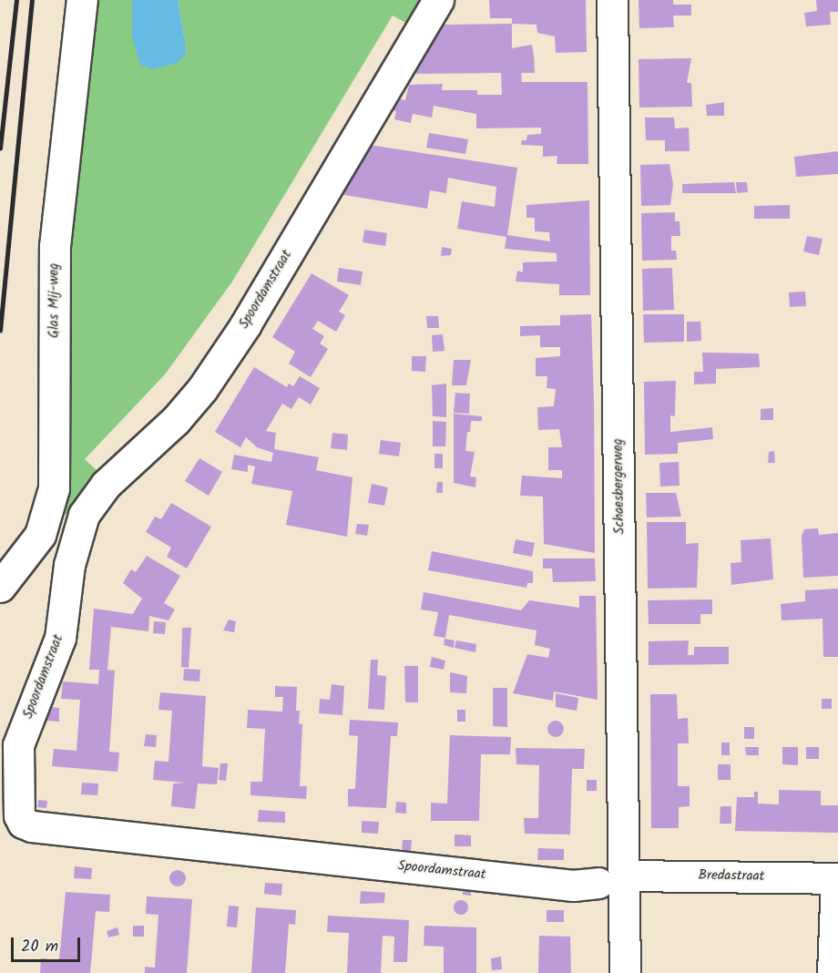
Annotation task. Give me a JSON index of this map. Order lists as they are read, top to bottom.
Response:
{
  "streets": {
    "street": [
      "Spoordamstraat",
      "Glas Mij-weg",
      "Schaesbergerweg",
      "Bredastraat"
    ]
  },
  "crossings": [
    ["Spoordamstraat", "Schaesbergerweg"],
    ["Spoordamstraat", "Bredastraat"],
    ["Schaesbergerweg", "Bredastraat"]
  ],
  "scale_bar": "20 m"
}
